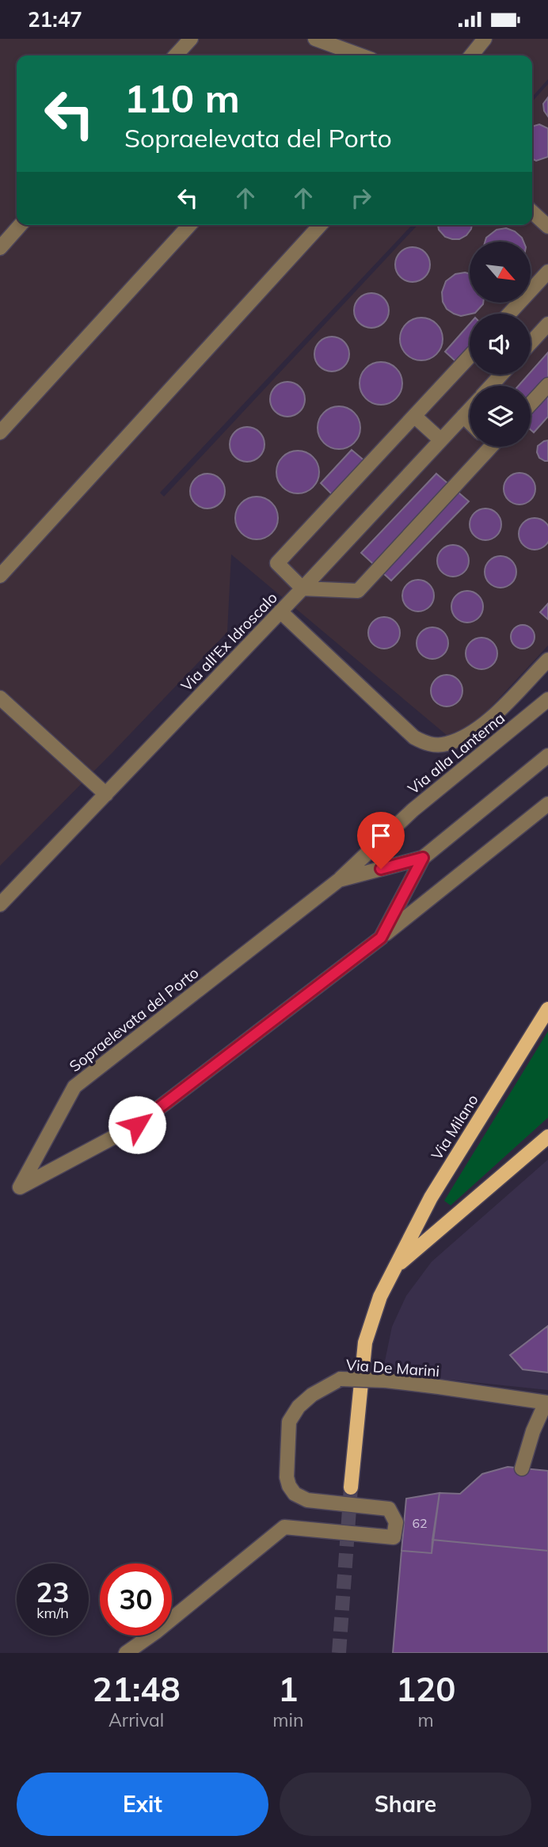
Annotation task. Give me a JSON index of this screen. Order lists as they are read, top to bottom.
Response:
{
  "streets": {
    "main road": ["Via Milano"],
    "street": [
      "Via all'Ex Idroscalo",
      "Via alla Lanterna",
      "Sopraelevata del Porto",
      "Via De Marini"
    ]
  },
  "crossings": [
    ["Via alla Lanterna", "Sopraelevata del Porto"]
  ],
  "house_numbers": ["62"],
  "north": "bottom right",
  "page": {
    "status": "21:47",
    "turn": ["110 m", "Sopraelevata del Porto"],
    "speed": "23 km/h",
    "limit": "30",
    "eta": [
      "21:48",
      "Arrival",
      "1",
      "min",
      "120",
      "m"
    ],
    "buttons": ["Exit", "Share"]
  }
}
